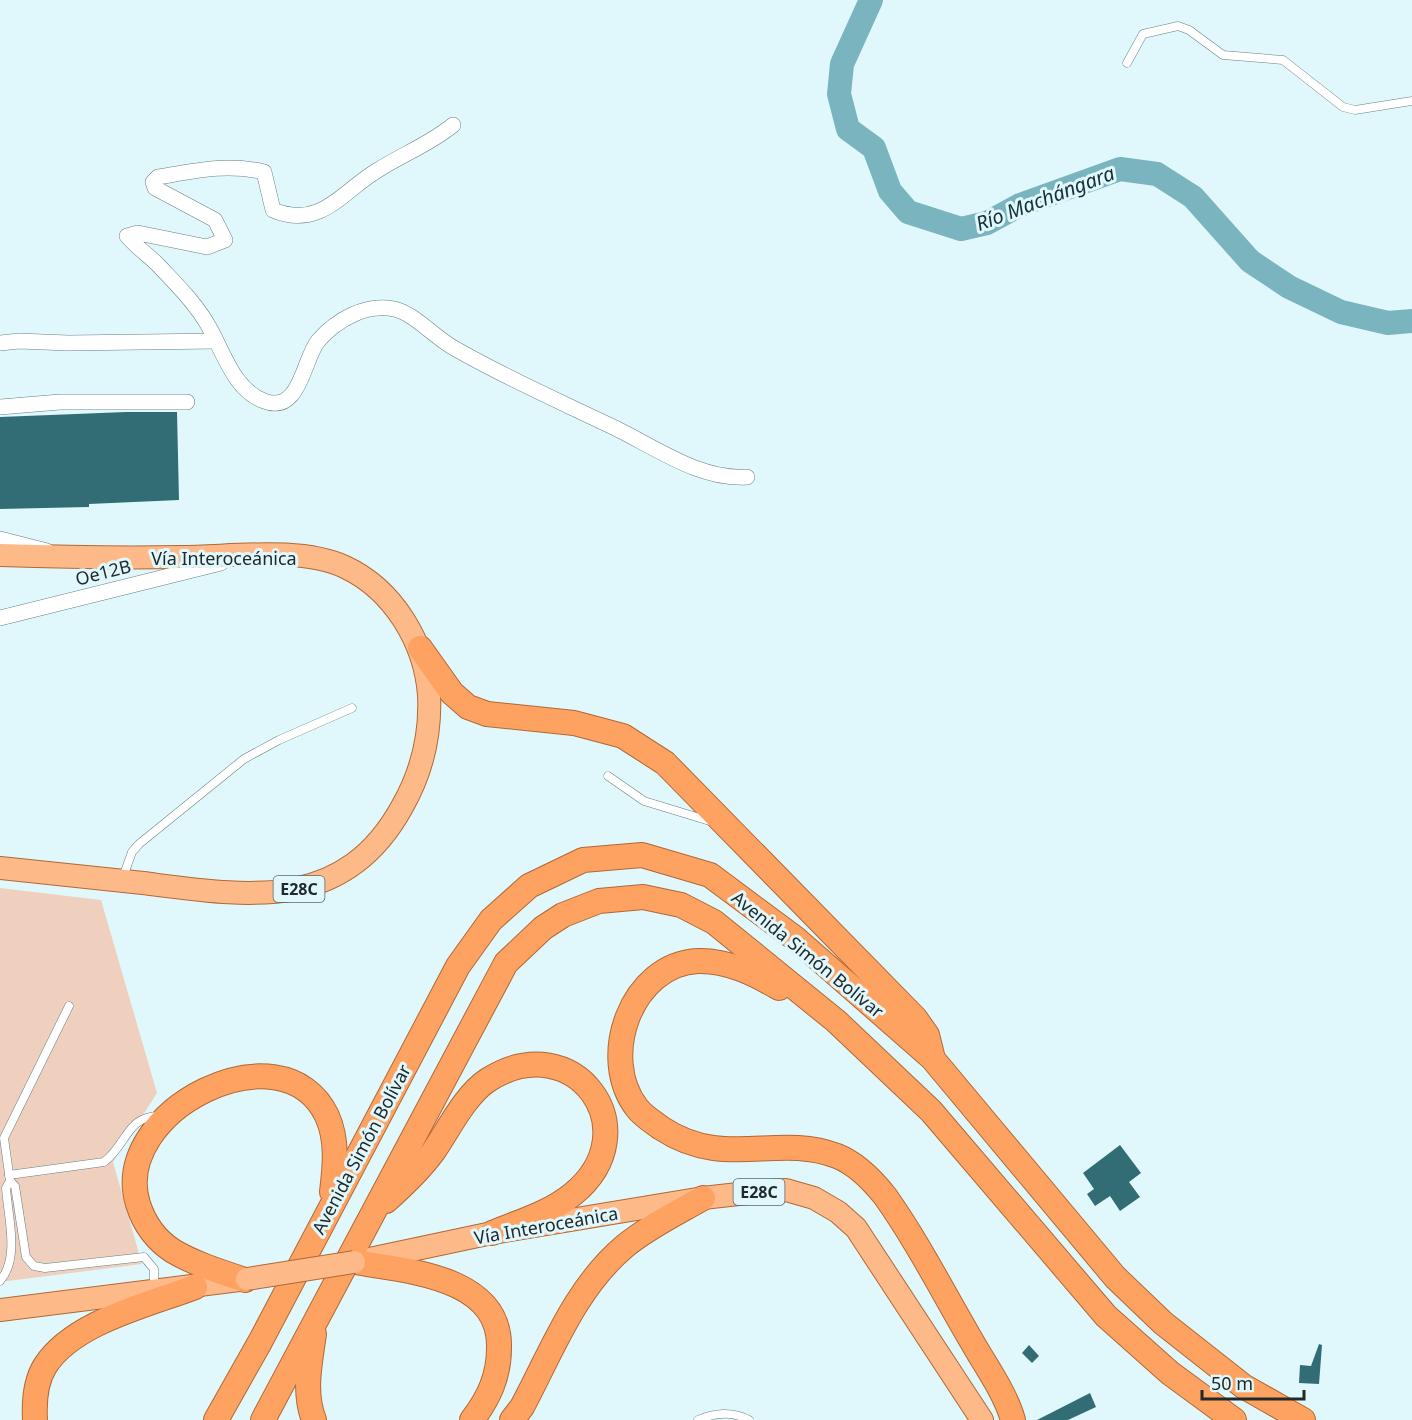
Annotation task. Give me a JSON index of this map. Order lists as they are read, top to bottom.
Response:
{
  "streets": {
    "highway": ["Avenida Simón Bolívar"],
    "main road": ["Vía Interoceánica", "E28C"],
    "street": ["Oe12B"]
  },
  "crossings": [
    ["Vía Interoceánica", "Oe12B"]
  ],
  "water": ["Río Machángara"],
  "scale_bar": "50 m"
}
